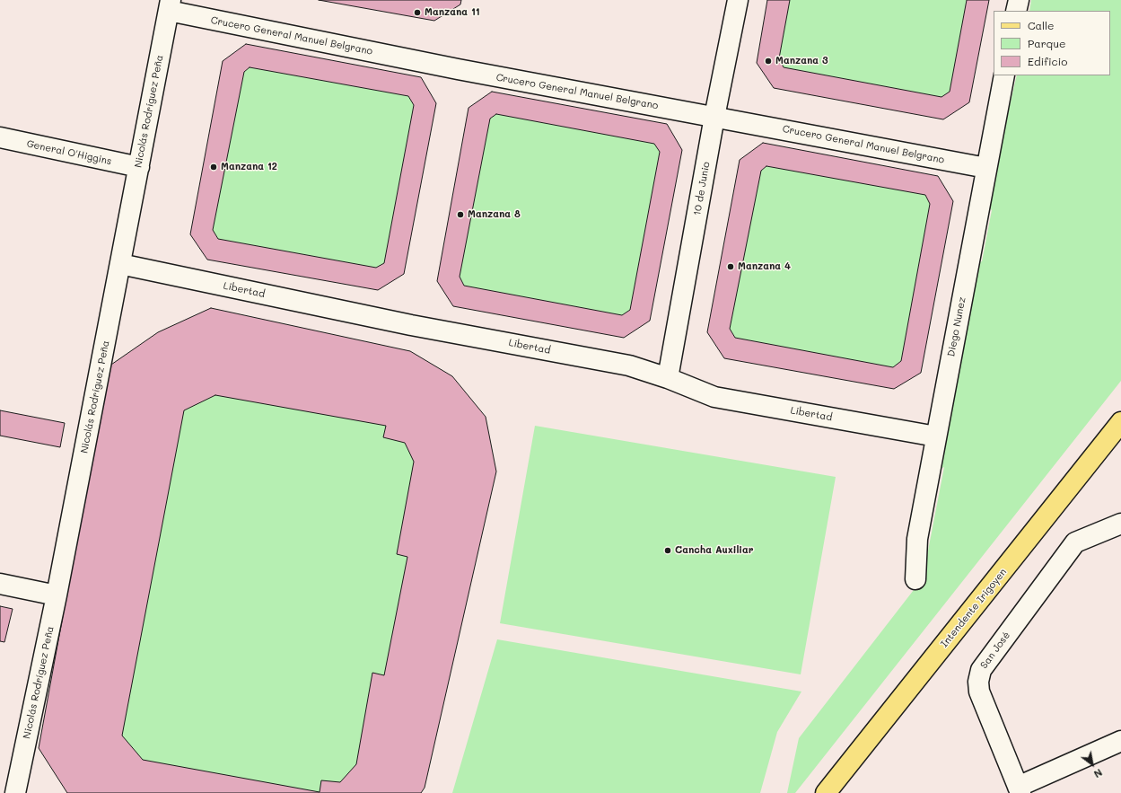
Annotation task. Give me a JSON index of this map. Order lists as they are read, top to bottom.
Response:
{
  "streets": {
    "main road": ["Intendente Irigoyen"],
    "street": [
      "Crucero General Manuel Belgrano",
      "Nicolás Rodríguez Peña",
      "General O'Higgins",
      "10 de Junio",
      "Libertad",
      "Diego Nunez",
      "San José"
    ]
  },
  "crossings": [
    ["Crucero General Manuel Belgrano", "Nicolás Rodríguez Peña"],
    ["Crucero General Manuel Belgrano", "10 de Junio"],
    ["Crucero General Manuel Belgrano", "Diego Nunez"],
    ["Nicolás Rodríguez Peña", "General O'Higgins"],
    ["Nicolás Rodríguez Peña", "Libertad"],
    ["10 de Junio", "Libertad"],
    ["Libertad", "Diego Nunez"]
  ],
  "places": [
    "Manzana 11",
    "Manzana 3",
    "Manzana 12",
    "Manzana 8",
    "Manzana 4",
    "Cancha Auxiliar"
  ],
  "legend": ["Calle", "Parque", "Edificio"],
  "north": "bottom right"
}
